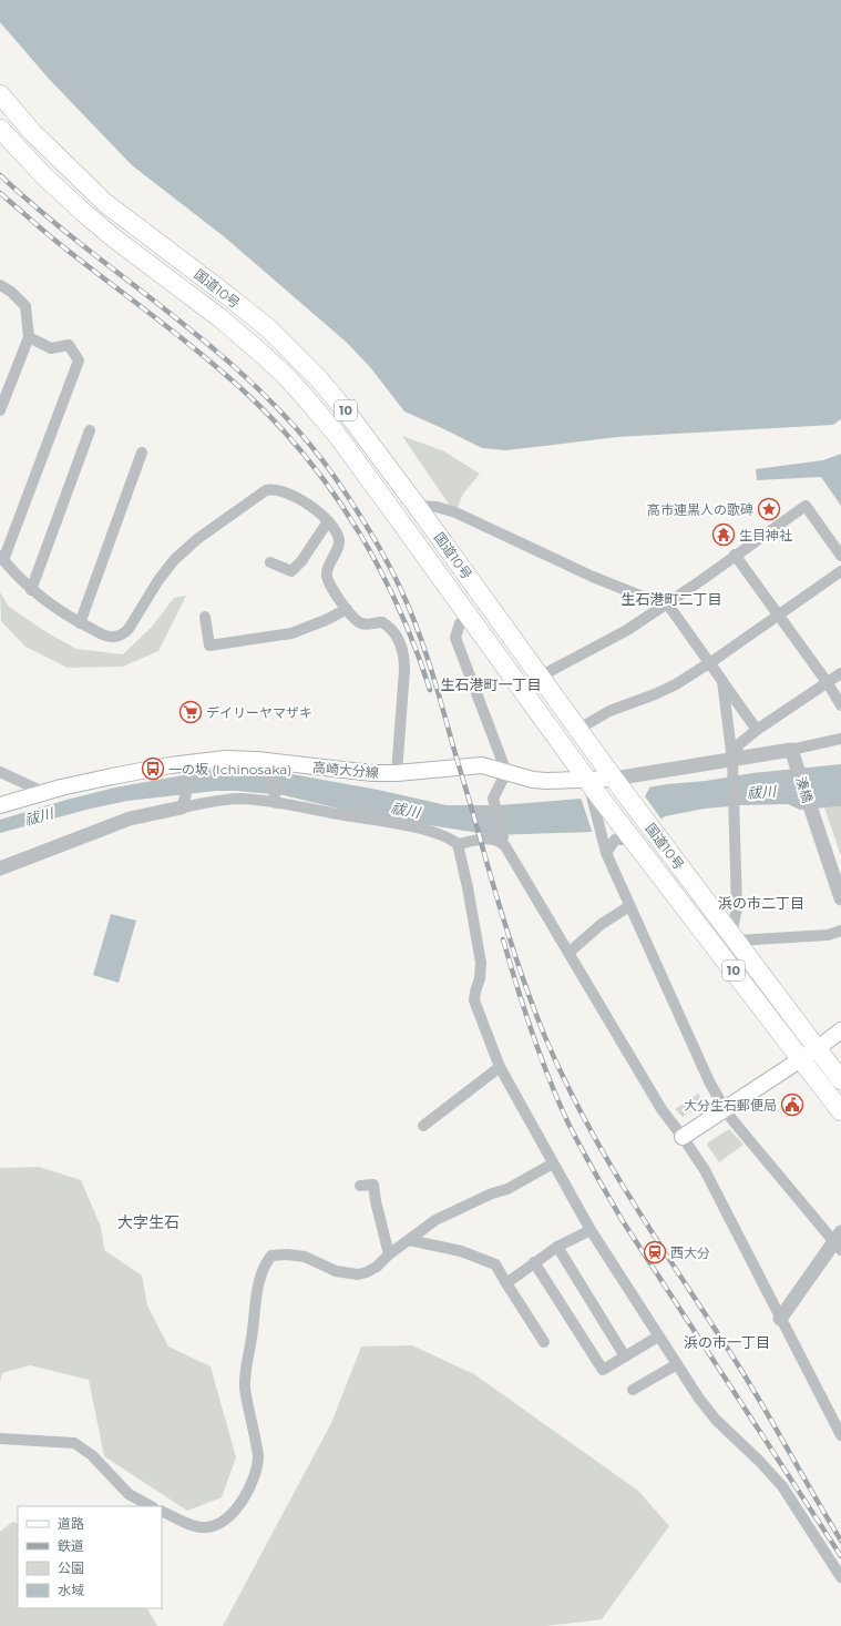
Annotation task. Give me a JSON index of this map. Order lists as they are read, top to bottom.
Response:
{
  "streets": {
    "highway": ["国道10号", "10"],
    "main road": ["高崎大分線"],
    "street": ["湊橋"]
  },
  "crossings": [
    ["国道10号", "高崎大分線"]
  ],
  "districts": [
    "生石港町二丁目",
    "生石港町一丁目",
    "浜の市二丁目",
    "大字生石",
    "浜の市一丁目"
  ],
  "water": ["祓川"],
  "places": {
    "place": ["高市連黒人の歌碑"],
    "temple": ["生目神社"],
    "supermarket": ["デイリーヤマザキ"],
    "bus stop": ["一の坂 (Ichinosaka)"],
    "public building": ["大分生石郵便局"],
    "station": ["西大分"]
  },
  "legend": [
    "道路",
    "鉄道",
    "公園",
    "水域"
  ]
}
